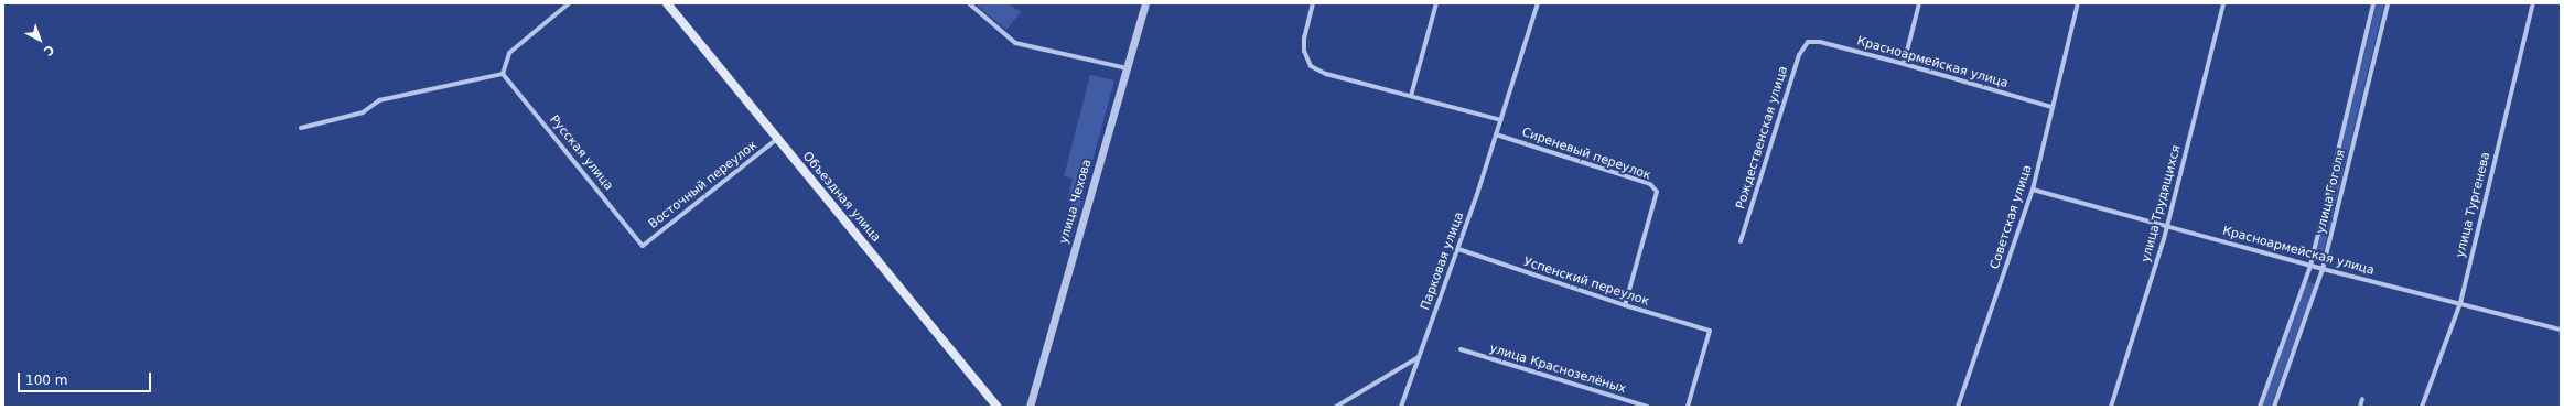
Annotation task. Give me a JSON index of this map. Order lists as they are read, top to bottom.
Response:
{
  "streets": {
    "main road": ["Объездная улица"],
    "street": [
      "Красноармейская улица",
      "Рождественская улица",
      "Русская улица",
      "Сиреневый переулок",
      "Восточный переулок",
      "улица Гоголя",
      "улица Чехова",
      "улица Трудящихся",
      "улица Тургенева",
      "Советская улица",
      "Парковая улица",
      "Успенский переулок",
      "улица Краснозелёных"
    ]
  },
  "crossings": [
    ["Красноармейская улица", "Рождественская улица"],
    ["Красноармейская улица", "улица Гоголя"],
    ["Красноармейская улица", "улица Трудящихся"],
    ["Красноармейская улица", "улица Тургенева"],
    ["Красноармейская улица", "Советская улица"],
    ["Русская улица", "Восточный переулок"],
    ["Сиреневый переулок", "Парковая улица"],
    ["Сиреневый переулок", "Успенский переулок"],
    ["Восточный переулок", "Объездная улица"],
    ["Парковая улица", "Успенский переулок"]
  ],
  "scale_bar": "100 m",
  "north": "bottom right"
}
